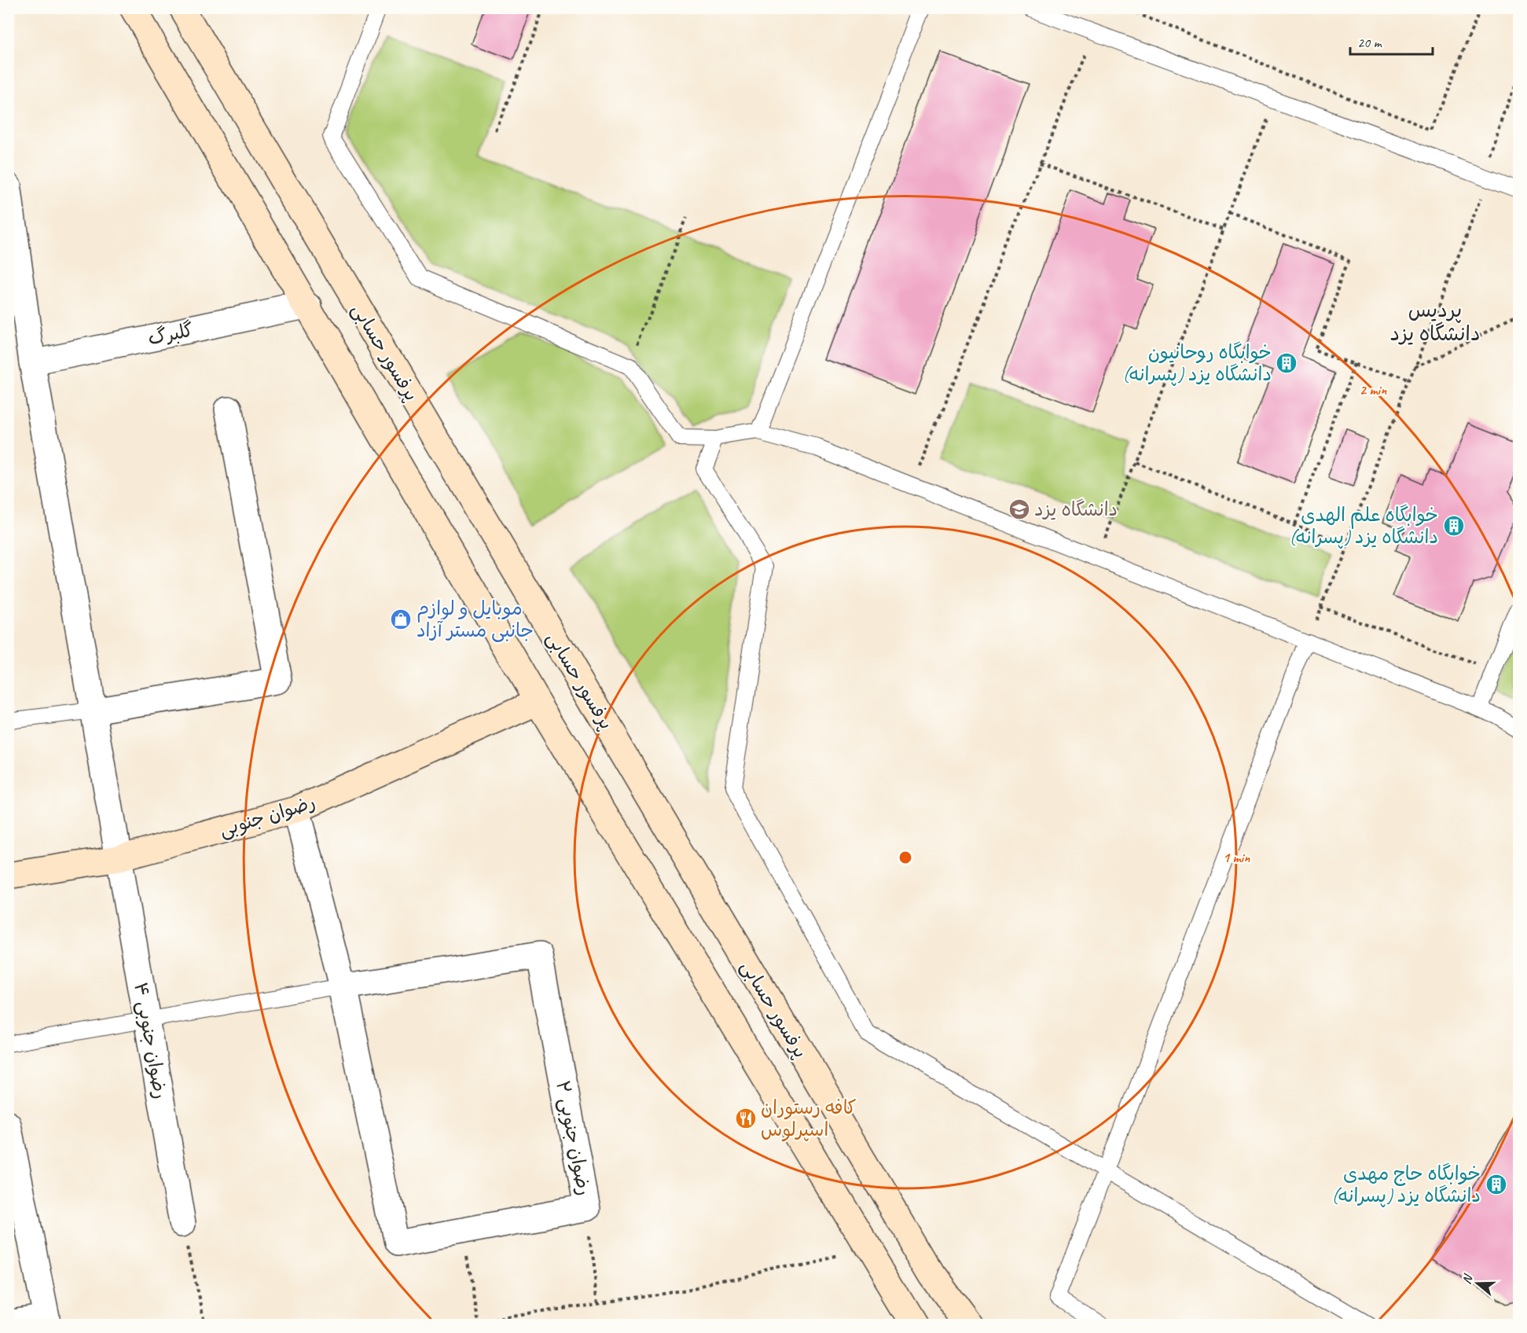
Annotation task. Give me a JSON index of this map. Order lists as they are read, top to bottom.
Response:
{
  "streets": {
    "main road": ["پرفسور حسابی", "رضوان جنوبی"],
    "street": ["گلبرگ", "رضوان جنوبی ۴", "رضوان جنوبی ۲"]
  },
  "crossings": [
    ["گلبرگ", "رضوان جنوبی ۴"],
    ["رضوان جنوبی", "رضوان جنوبی ۴"],
    ["رضوان جنوبی", "رضوان جنوبی ۲"]
  ],
  "districts": ["پردیس دانشگاه یزد"],
  "places": {
    "building": ["خوابگاه روحانیون (پسرانه) دانشگاه یزد", "خوابگاه علم الهدی (پسرانه) دانشگاه یزد", "خوابگاه حاج مهدی (پسرانه) دانشگاه یزد"],
    "school or university": ["دانشگاه یزد"],
    "shop": ["موبایل و لوازم جانبی مستر آزاد"],
    "restaurant": ["کافه رستوران اسپرلوس"]
  },
  "scale_bar": "20 m",
  "north": "left",
  "rings": ["2 min", "1 min"]
}
